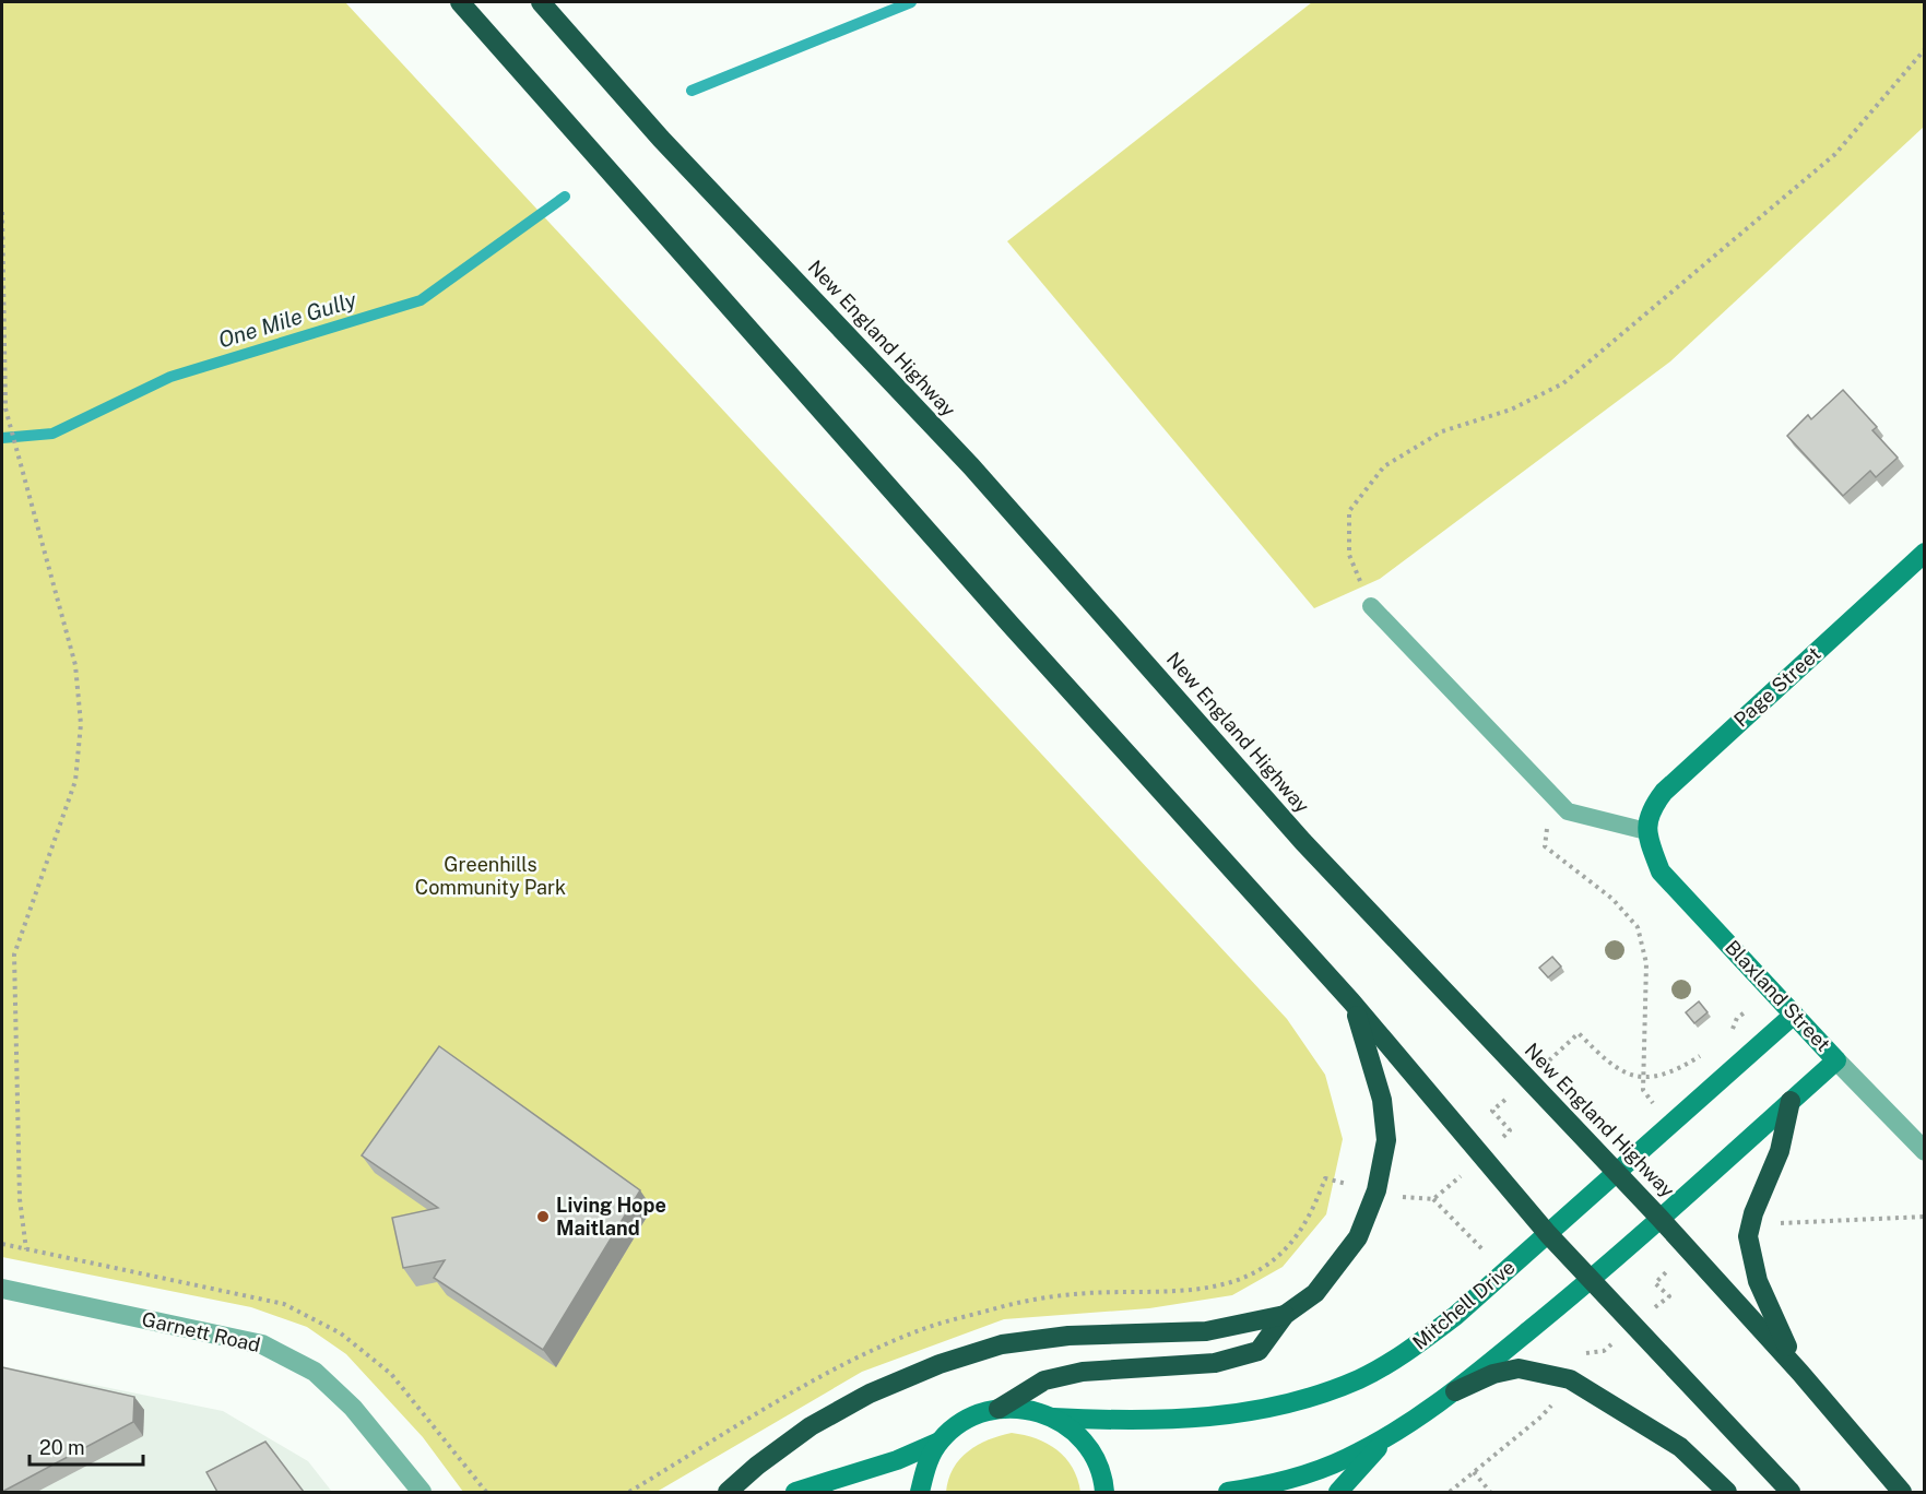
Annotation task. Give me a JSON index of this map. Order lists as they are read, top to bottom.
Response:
{
  "streets": {
    "highway": ["New England Highway"],
    "main road": ["Page Street", "Blaxland Street", "Mitchell Drive"],
    "street": ["Garnett Road"]
  },
  "crossings": [
    ["New England Highway", "Mitchell Drive"],
    ["Page Street", "Blaxland Street"],
    ["Blaxland Street", "Mitchell Drive"]
  ],
  "water": ["One Mile Gully"],
  "parks": ["Greenhills Community Park"],
  "places": ["Living Hope Maitland"],
  "scale_bar": "20 m"
}
